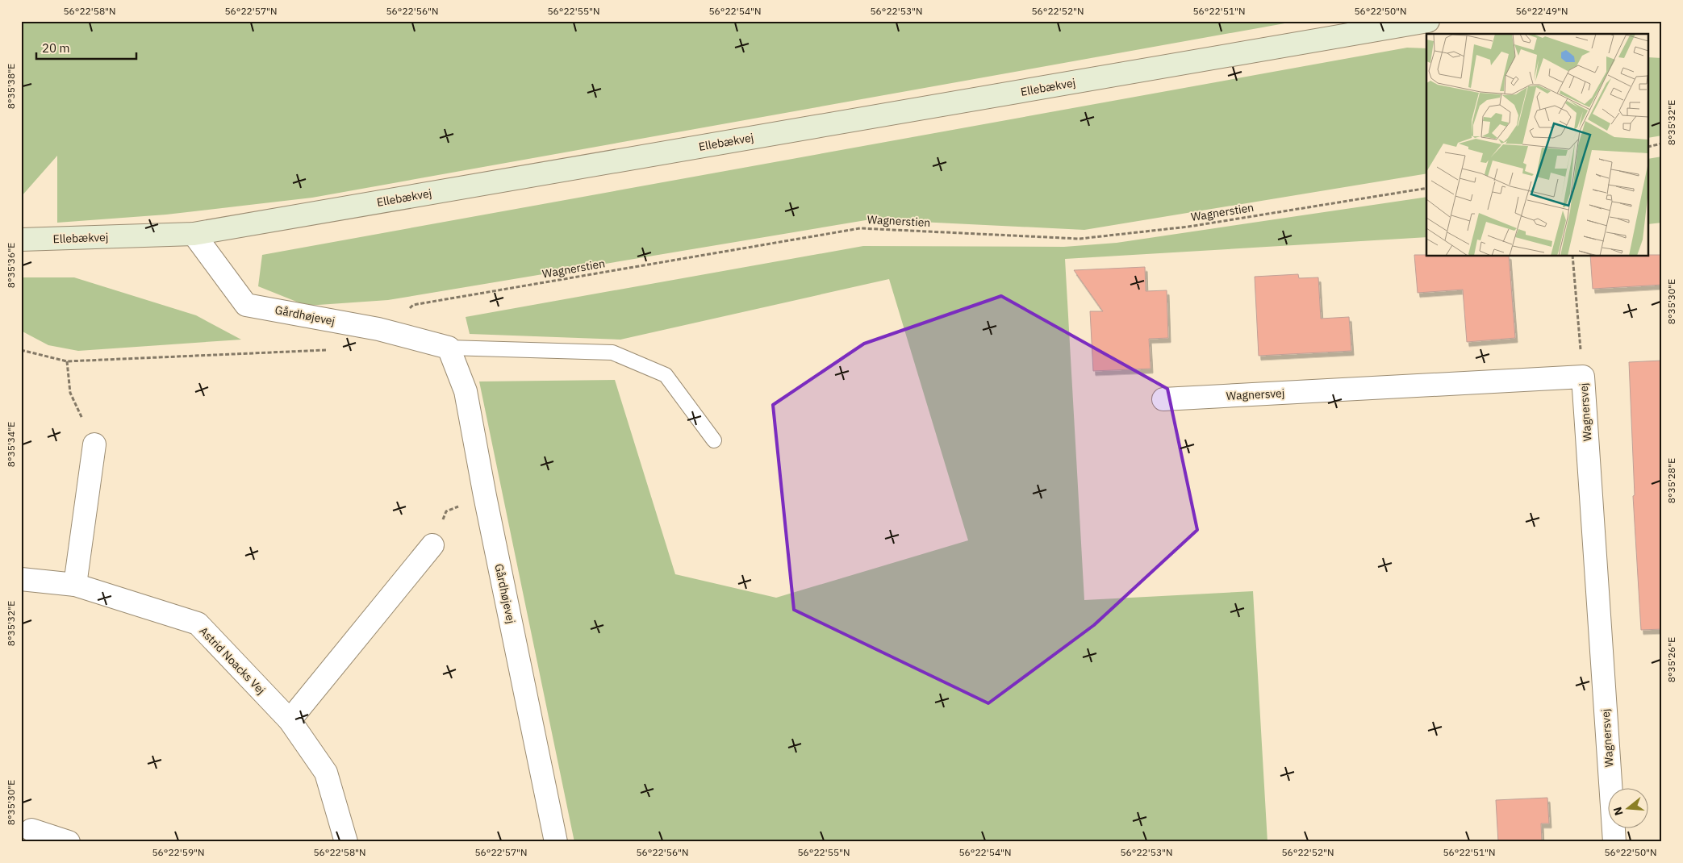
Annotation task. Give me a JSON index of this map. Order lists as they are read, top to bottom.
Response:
{
  "streets": {
    "street": [
      "Ellebækvej",
      "Gårdhøjevej",
      "Wagnersvej",
      "Astrid Noacks Vej"
    ],
    "path": ["Wagnerstien"]
  },
  "crossings": [
    ["Ellebækvej", "Gårdhøjevej"],
    ["Wagnerstien", "Gårdhøjevej"]
  ],
  "scale_bar": "20 m",
  "north": "left",
  "coordinates": [
    "56°22'58\"N",
    "56°22'57\"N",
    "56°22'56\"N",
    "56°22'55\"N",
    "56°22'54\"N",
    "56°22'53\"N",
    "56°22'52\"N",
    "56°22'51\"N",
    "56°22'50\"N",
    "56°22'49\"N",
    "8°35'38\"E",
    "8°35'32\"E",
    "8°35'36\"E",
    "8°35'30\"E",
    "8°35'34\"E",
    "8°35'28\"E",
    "8°35'26\"E",
    "56°22'59\"N"
  ]
}
